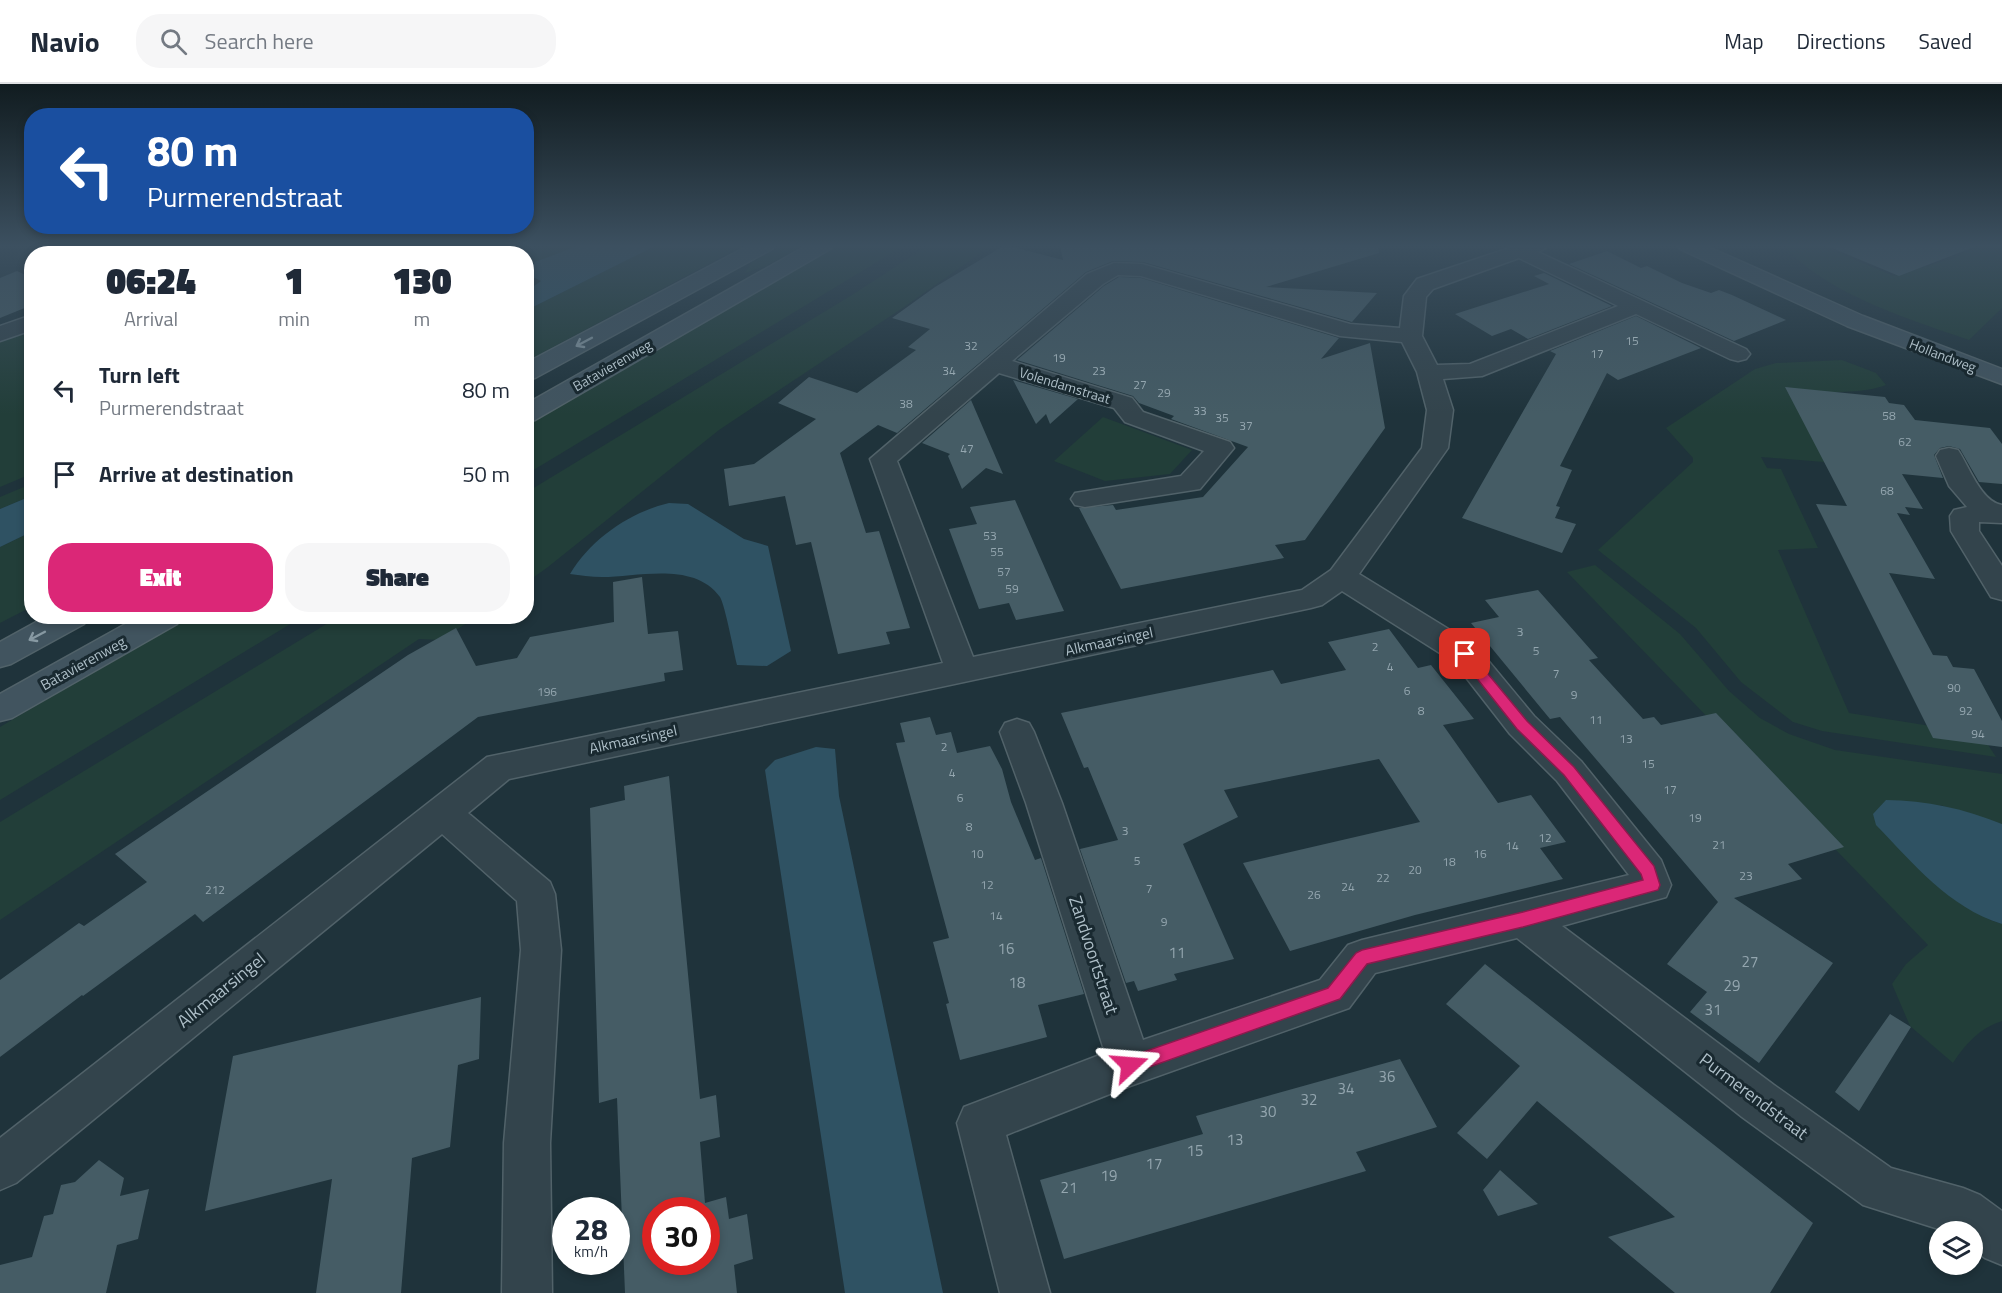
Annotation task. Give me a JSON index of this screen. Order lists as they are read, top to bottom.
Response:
{
  "streets": {
    "main road": ["Hollandweg", "Batavierenweg"],
    "street": [
      "Volendamstraat",
      "Alkmaarsingel",
      "Zandvoortstraat",
      "Purmerendstraat"
    ]
  },
  "crossings": [
    ["Volendamstraat", "Alkmaarsingel"]
  ],
  "house_numbers": [
    "15",
    "32",
    "17",
    "19",
    "34",
    "23",
    "27",
    "29",
    "38",
    "33",
    "58",
    "35",
    "37",
    "62",
    "47",
    "68",
    "53",
    "55",
    "57",
    "59",
    "3",
    "2",
    "5",
    "4",
    "7",
    "90",
    "6",
    "196",
    "9",
    "8",
    "92",
    "11",
    "94",
    "13",
    "2",
    "15",
    "4",
    "17",
    "6",
    "19",
    "8",
    "3",
    "12",
    "21",
    "14",
    "10",
    "16",
    "5",
    "18",
    "20",
    "23",
    "22",
    "12",
    "24",
    "7",
    "212",
    "26",
    "14",
    "9",
    "16",
    "11",
    "27",
    "18",
    "29",
    "31",
    "36",
    "34",
    "32",
    "30",
    "13",
    "15",
    "17",
    "19",
    "21"
  ],
  "page": {
    "header": "Navio",
    "search": "Search here",
    "nav": ["Map", "Directions", "Saved"],
    "turn": ["80 m", "Purmerendstraat"],
    "eta": [
      "06:24",
      "Arrival",
      "1",
      "min",
      "130",
      "m"
    ],
    "list": [
      {
        "name": "Turn left",
        "note": "Purmerendstraat",
        "value": "80 m"
      },
      {
        "name": "Arrive at destination",
        "value": "50 m"
      }
    ],
    "buttons": ["Exit", "Share"],
    "speed": "28 km/h",
    "limit": "30"
  }
}
